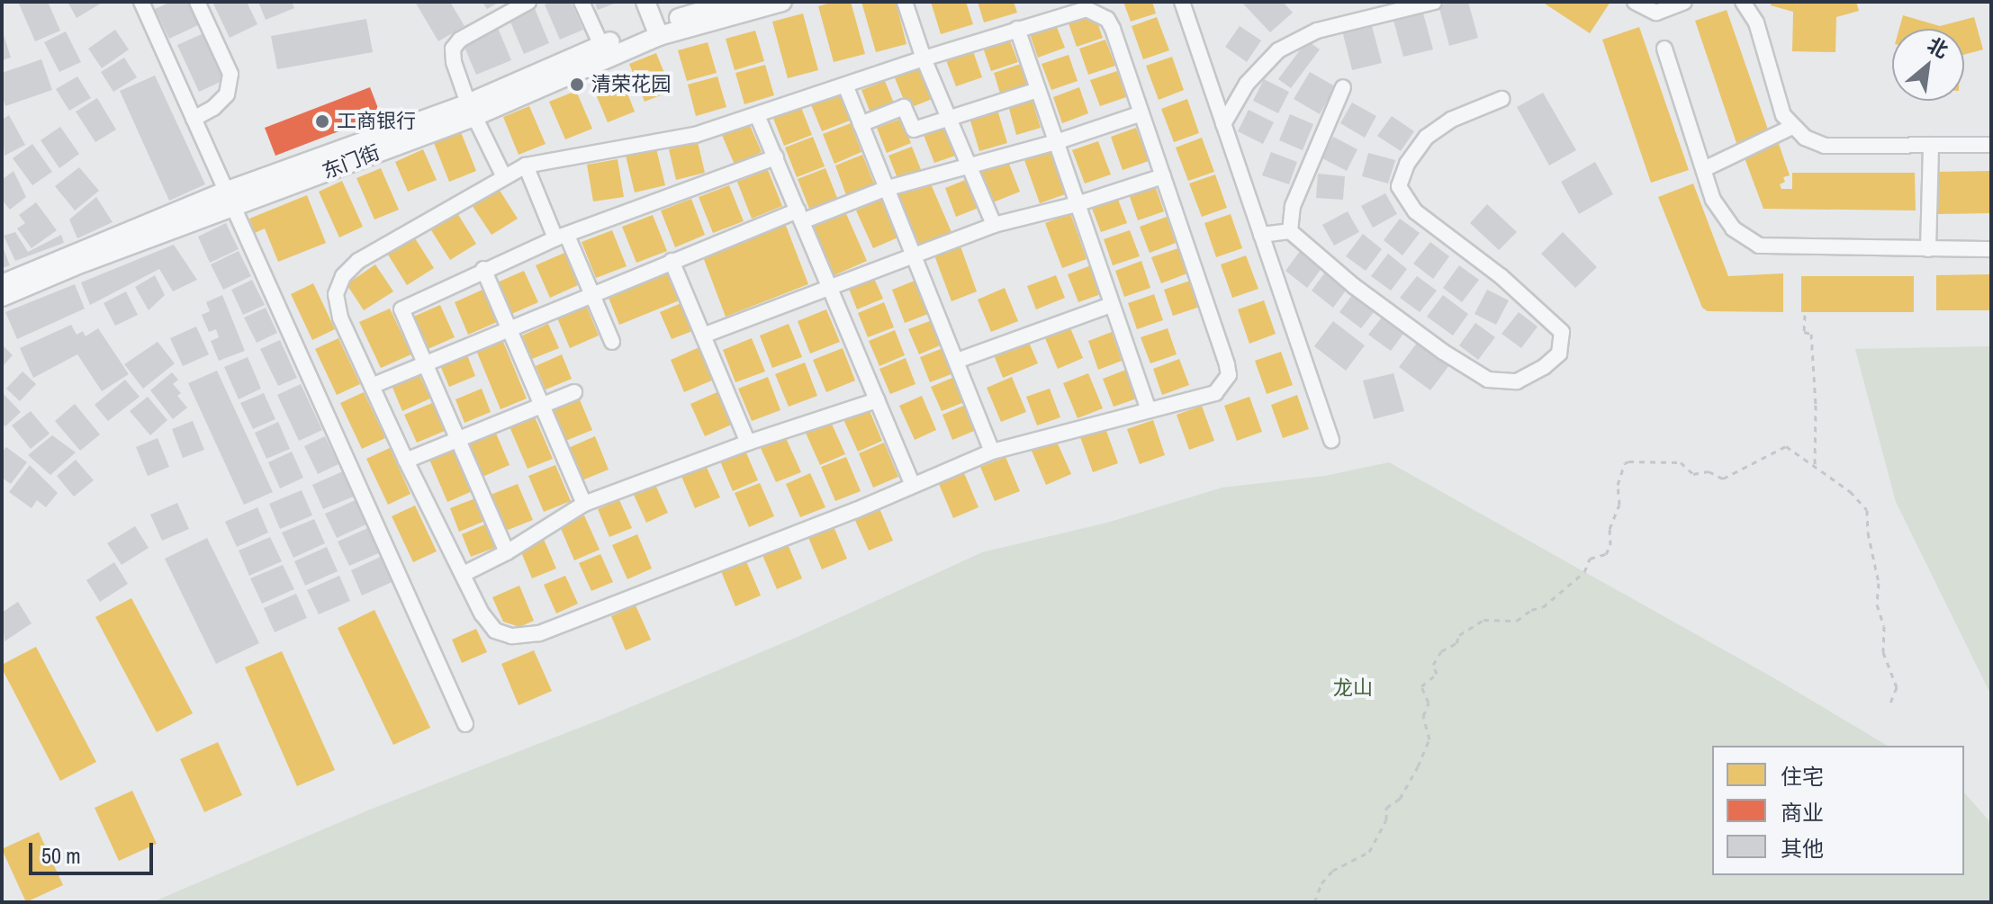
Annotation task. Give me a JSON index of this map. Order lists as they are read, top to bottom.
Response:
{
  "streets": {
    "street": ["东门街"]
  },
  "parks": ["龙山"],
  "places": ["清荣花园", "工商银行"],
  "legend": ["住宅", "商业", "其他"],
  "scale_bar": "50 m",
  "north": "top right"
}
